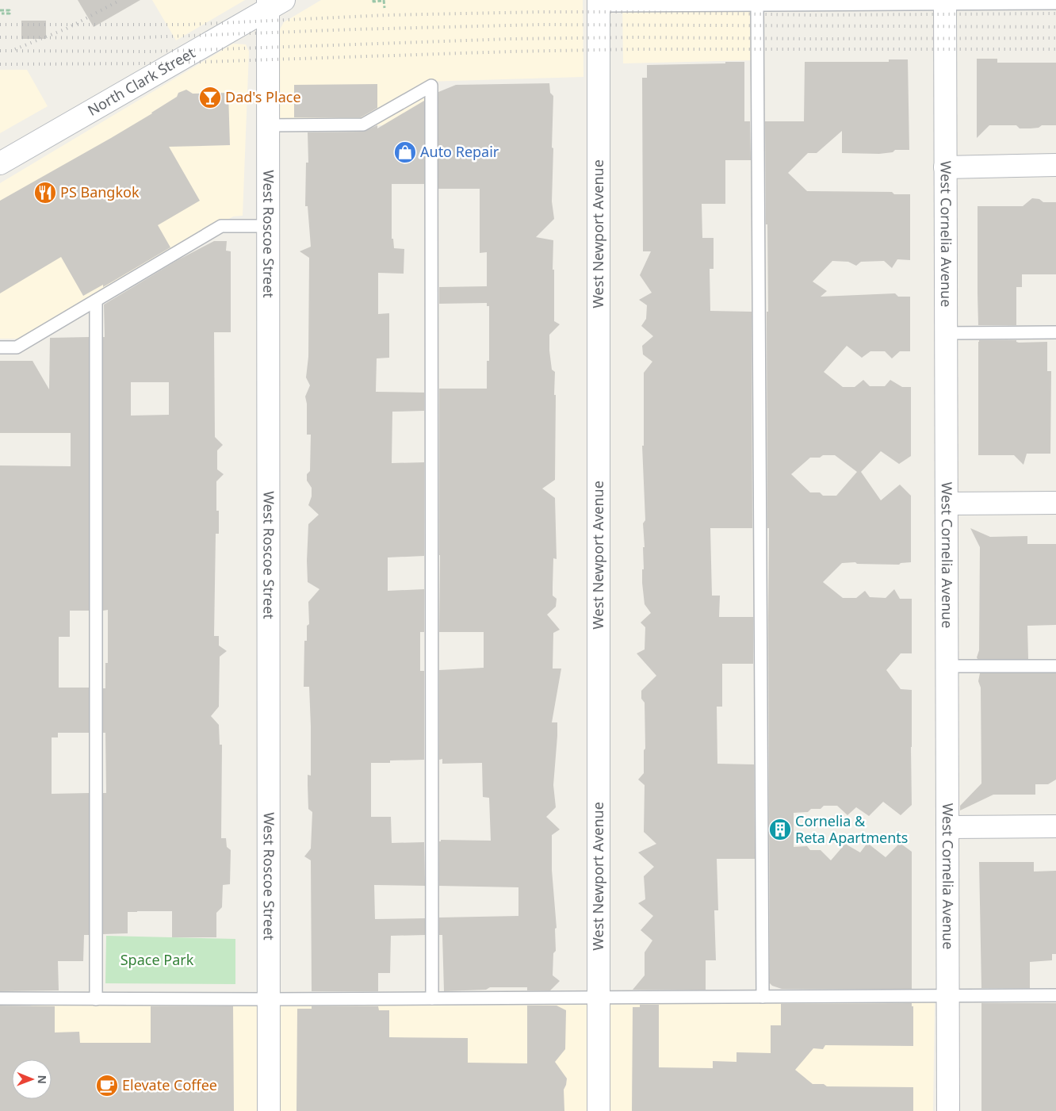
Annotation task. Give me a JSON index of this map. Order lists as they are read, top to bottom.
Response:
{
  "streets": {
    "street": [
      "North Clark Street",
      "West Roscoe Street",
      "West Newport Avenue",
      "West Cornelia Avenue"
    ]
  },
  "crossings": [
    ["North Clark Street", "West Roscoe Street"]
  ],
  "parks": ["Space Park"],
  "places": {
    "bar": ["Dad's Place"],
    "shop": ["Auto Repair"],
    "restaurant": ["PS Bangkok"],
    "building": ["Cornelia & Reta Apartments"],
    "cafe": ["Elevate Coffee"]
  },
  "north": "right"
}
